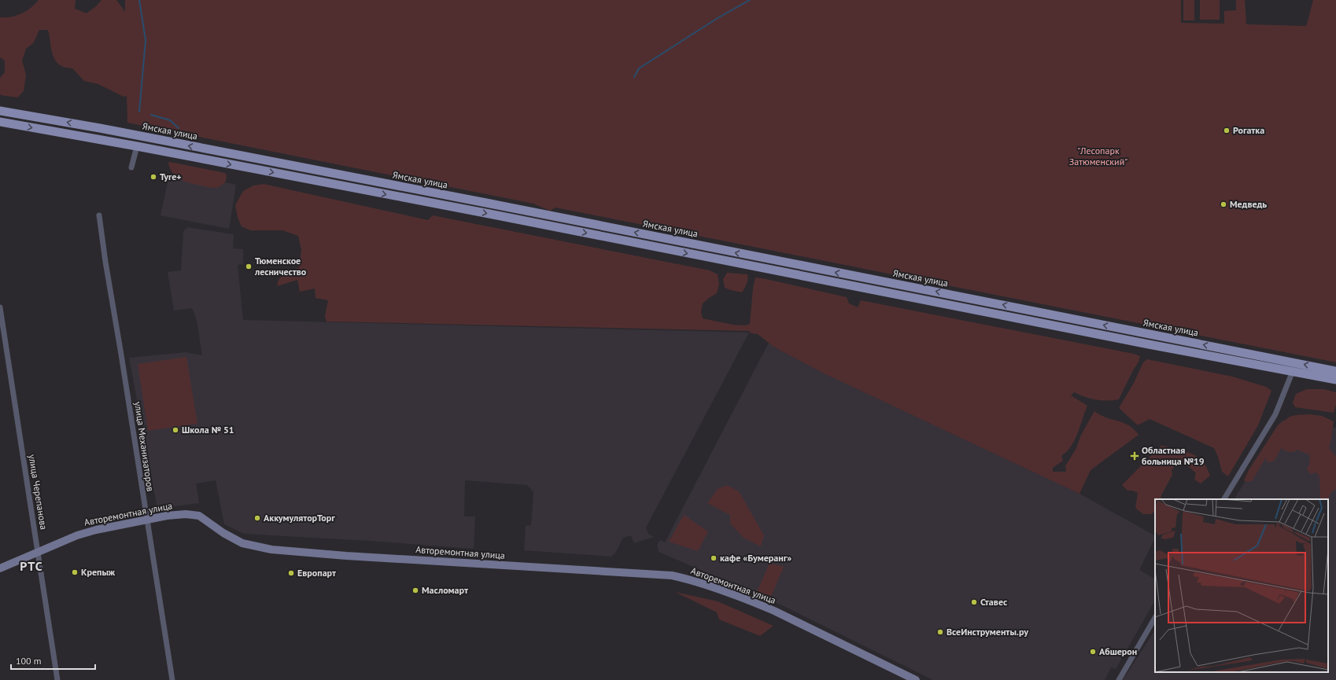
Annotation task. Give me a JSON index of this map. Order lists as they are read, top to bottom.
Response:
{
  "streets": {
    "main road": ["Ямская улица"],
    "street": ["улица Механизаторов", "улица Черепанова", "Авторемонтная улица"]
  },
  "crossings": [
    ["улица Механизаторов", "Авторемонтная улица"],
    ["улица Черепанова", "Авторемонтная улица"]
  ],
  "districts": ["РТС"],
  "parks": ["\"Лесопарк Затюменский\""],
  "places": {
    "other": [
      "Рогатка",
      "Tyre+",
      "Медведь",
      "Тюменское лесничество",
      "Школа № 51",
      "АккумуляторТорг",
      "кафе «Бумеранг»",
      "Крепыж",
      "Европарт",
      "Масломарт",
      "Ставес",
      "ВсеИнструменты.ру",
      "Абшерон"
    ],
    "health": ["Областная больница №19"]
  },
  "scale_bar": "100 m"
}
